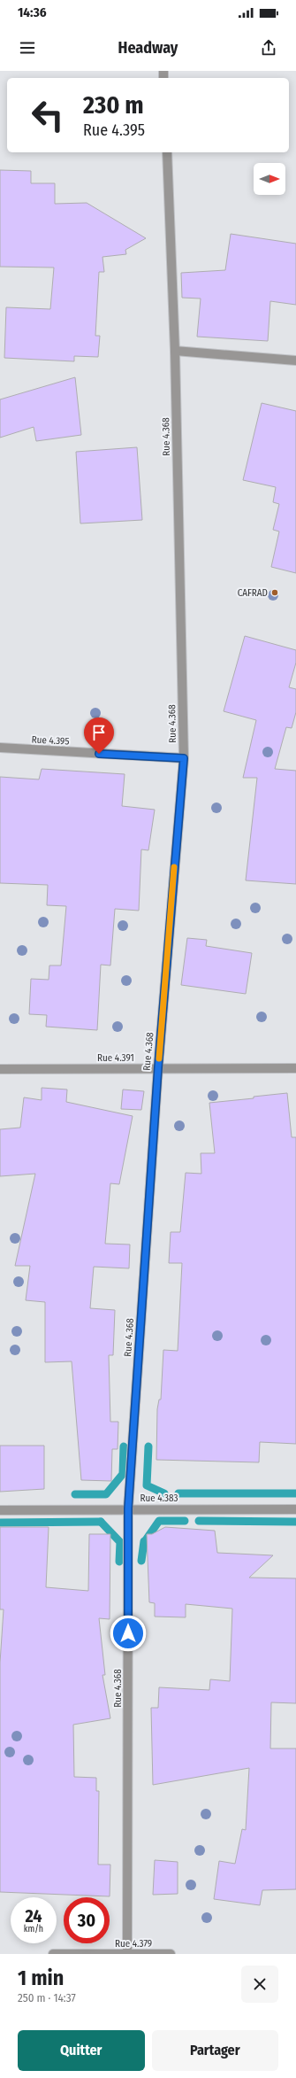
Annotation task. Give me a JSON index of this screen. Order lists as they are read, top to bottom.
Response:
{
  "streets": {
    "street": [
      "Rue 4.368",
      "Rue 4.395",
      "Rue 4.391",
      "Rue 4.383",
      "Rue 4.379"
    ]
  },
  "crossings": [
    ["Rue 4.368", "Rue 4.395"],
    ["Rue 4.368", "Rue 4.391"],
    ["Rue 4.368", "Rue 4.383"],
    ["Rue 4.368", "Rue 4.379"]
  ],
  "places": ["CAFRAD"],
  "north": "right",
  "page": {
    "status": "14:36",
    "header": "Headway",
    "turn": ["230 m", "Rue 4.395"],
    "speed": "24 km/h",
    "limit": "30",
    "heading": ["1 min", "250 m · 14:37"],
    "buttons": ["Quitter", "Partager"]
  }
}
